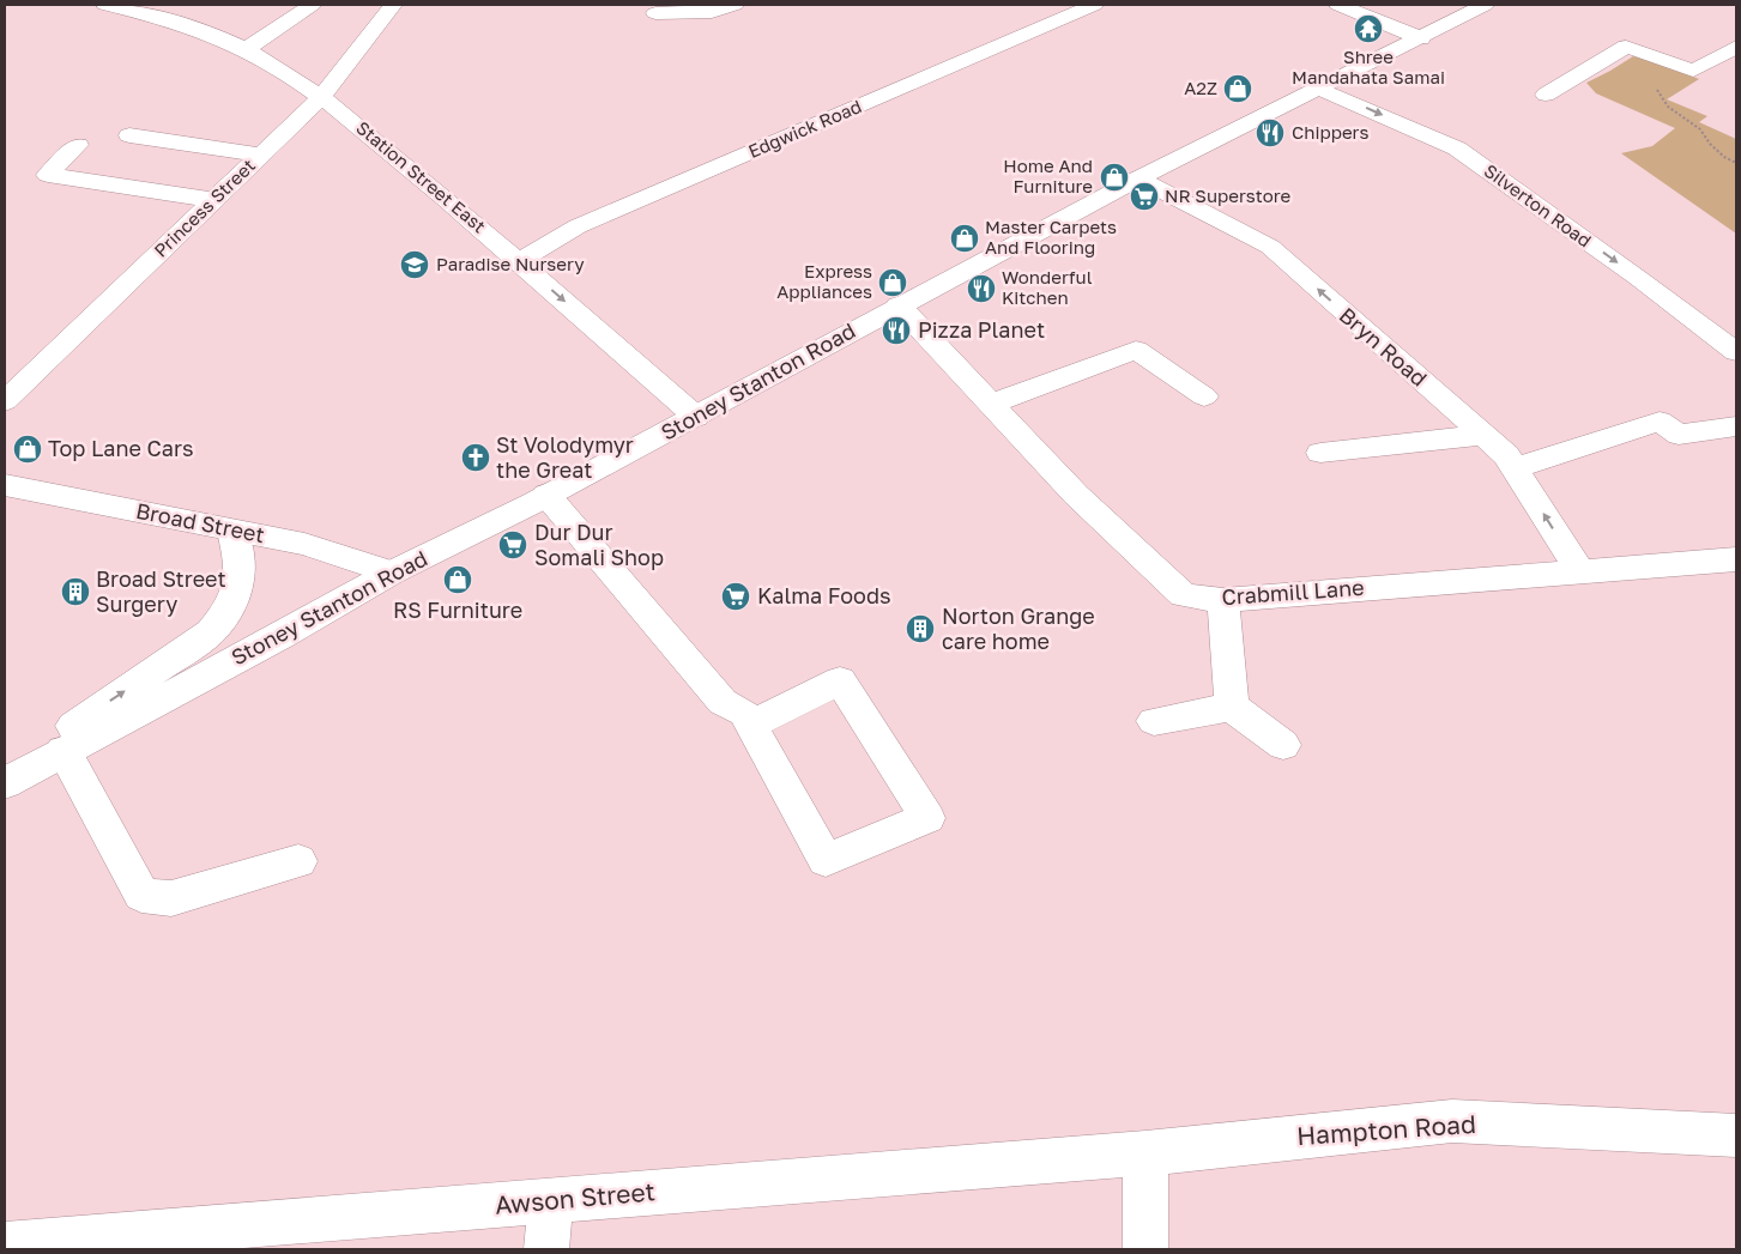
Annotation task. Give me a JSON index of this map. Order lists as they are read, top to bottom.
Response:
{
  "streets": {
    "street": [
      "Edgwick Road",
      "Station Street East",
      "Silverton Road",
      "Princess Street",
      "Bryn Road",
      "Stoney Stanton Road",
      "Broad Street",
      "Crabmill Lane",
      "Hampton Road",
      "Awson Street"
    ]
  },
  "crossings": [
    ["Edgwick Road", "Station Street East"],
    ["Station Street East", "Princess Street"],
    ["Station Street East", "Stoney Stanton Road"],
    ["Silverton Road", "Stoney Stanton Road"],
    ["Bryn Road", "Stoney Stanton Road"],
    ["Bryn Road", "Crabmill Lane"],
    ["Stoney Stanton Road", "Broad Street"],
    ["Stoney Stanton Road", "Crabmill Lane"],
    ["Hampton Road", "Awson Street"]
  ],
  "one_way": ["Silverton Road", "Bryn Road"],
  "places": {
    "temple": ["Shree Mandahata Samai"],
    "shop": [
      "A2Z",
      "Home And Furniture",
      "Master Carpets And Flooring",
      "Express Appliances",
      "Top Lane Cars",
      "RS Furniture"
    ],
    "restaurant": ["Chippers", "Wonderful Kitchen", "Pizza Planet"],
    "supermarket": ["NR Superstore", "Dur Dur Somali Shop", "Kalma Foods"],
    "school or university": ["Paradise Nursery"],
    "church": ["St Volodymyr the Great"],
    "building": ["Broad Street Surgery", "Norton Grange care home"]
  }
}
